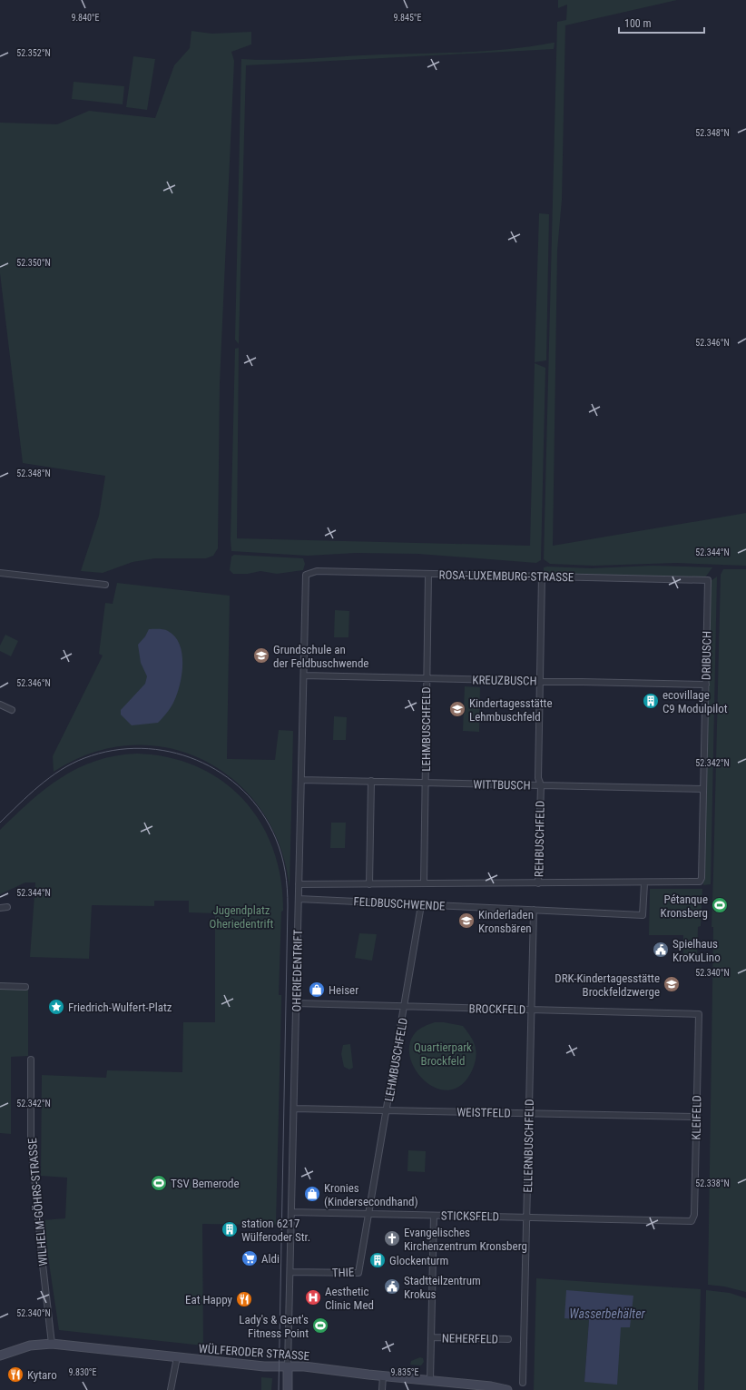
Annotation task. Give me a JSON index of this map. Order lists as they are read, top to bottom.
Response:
{
  "streets": {
    "main road": ["WÜLFERODER STRASSE"],
    "street": [
      "ROSA-LUXEMBURG-STRASSE",
      "DRIBUSCH",
      "KREUZBUSCH",
      "LEHMBUSCHFELD",
      "WITTBUSCH",
      "REHBUSCHFELD",
      "FELDBUSCHWENDE",
      "OHERIEDENTRIFT",
      "BROCKFELD",
      "WEISTFELD",
      "KLEIFELD",
      "ELLERNBUSCHFELD",
      "WILHELM-GÖHRS-STRASSE",
      "STICKSFELD",
      "THIE",
      "NEHERFELD"
    ]
  },
  "crossings": [
    ["ROSA-LUXEMBURG-STRASSE", "DRIBUSCH"],
    ["ROSA-LUXEMBURG-STRASSE", "LEHMBUSCHFELD"],
    ["ROSA-LUXEMBURG-STRASSE", "REHBUSCHFELD"],
    ["ROSA-LUXEMBURG-STRASSE", "OHERIEDENTRIFT"],
    ["DRIBUSCH", "KREUZBUSCH"],
    ["DRIBUSCH", "WITTBUSCH"],
    ["DRIBUSCH", "FELDBUSCHWENDE"],
    ["KREUZBUSCH", "LEHMBUSCHFELD"],
    ["KREUZBUSCH", "REHBUSCHFELD"],
    ["KREUZBUSCH", "OHERIEDENTRIFT"],
    ["LEHMBUSCHFELD", "WITTBUSCH"],
    ["LEHMBUSCHFELD", "FELDBUSCHWENDE"],
    ["LEHMBUSCHFELD", "BROCKFELD"],
    ["LEHMBUSCHFELD", "WEISTFELD"],
    ["LEHMBUSCHFELD", "STICKSFELD"],
    ["LEHMBUSCHFELD", "THIE"],
    ["WITTBUSCH", "REHBUSCHFELD"],
    ["WITTBUSCH", "OHERIEDENTRIFT"],
    ["REHBUSCHFELD", "FELDBUSCHWENDE"],
    ["FELDBUSCHWENDE", "OHERIEDENTRIFT"],
    ["FELDBUSCHWENDE", "ELLERNBUSCHFELD"],
    ["OHERIEDENTRIFT", "BROCKFELD"],
    ["OHERIEDENTRIFT", "WEISTFELD"],
    ["OHERIEDENTRIFT", "STICKSFELD"],
    ["OHERIEDENTRIFT", "THIE"],
    ["OHERIEDENTRIFT", "WÜLFERODER STRASSE"],
    ["BROCKFELD", "KLEIFELD"],
    ["BROCKFELD", "ELLERNBUSCHFELD"],
    ["WEISTFELD", "KLEIFELD"],
    ["WEISTFELD", "ELLERNBUSCHFELD"],
    ["KLEIFELD", "STICKSFELD"],
    ["ELLERNBUSCHFELD", "STICKSFELD"],
    ["WILHELM-GÖHRS-STRASSE", "WÜLFERODER STRASSE"],
    ["STICKSFELD", "THIE"]
  ],
  "water": ["Wasserbehälter"],
  "parks": ["Jugendplatz Oheriedentrift", "Quartierpark Brockfeld"],
  "places": {
    "school or university": [
      "Grundschule an der Feldbuschwende",
      "Kindertagesstätte Lehmbuschfeld",
      "Kinderladen Kronsbären",
      "DRK-Kindertagesstätte Brockfeldzwerge"
    ],
    "building": ["ecovillage C9 Modulpilot", "station 6217 Wülferoder Str.", "Glockenturm"],
    "sports": ["Pétanque Kronsberg", "TSV Bemerode", "Lady's & Gent's Fitness Point"],
    "public building": ["Spielhaus KroKuLino", "Stadtteilzentrum Krokus"],
    "shop": ["Heiser", "Kronies (Kindersecondhand)"],
    "place": ["Friedrich-Wulfert-Platz"],
    "church": ["Evangelisches Kirchenzentrum Kronsberg"],
    "supermarket": ["Aldi"],
    "hospital": ["Aesthetic Clinic Med"],
    "restaurant": ["Eat Happy", "Kytaro"]
  },
  "scale_bar": "100 m",
  "coordinates": [
    "9.840°E",
    "9.845°E",
    "52.352°N",
    "52.348°N",
    "52.350°N",
    "52.346°N",
    "52.344°N",
    "52.342°N",
    "52.340°N",
    "52.338°N",
    "9.830°E",
    "9.835°E"
  ]
}
